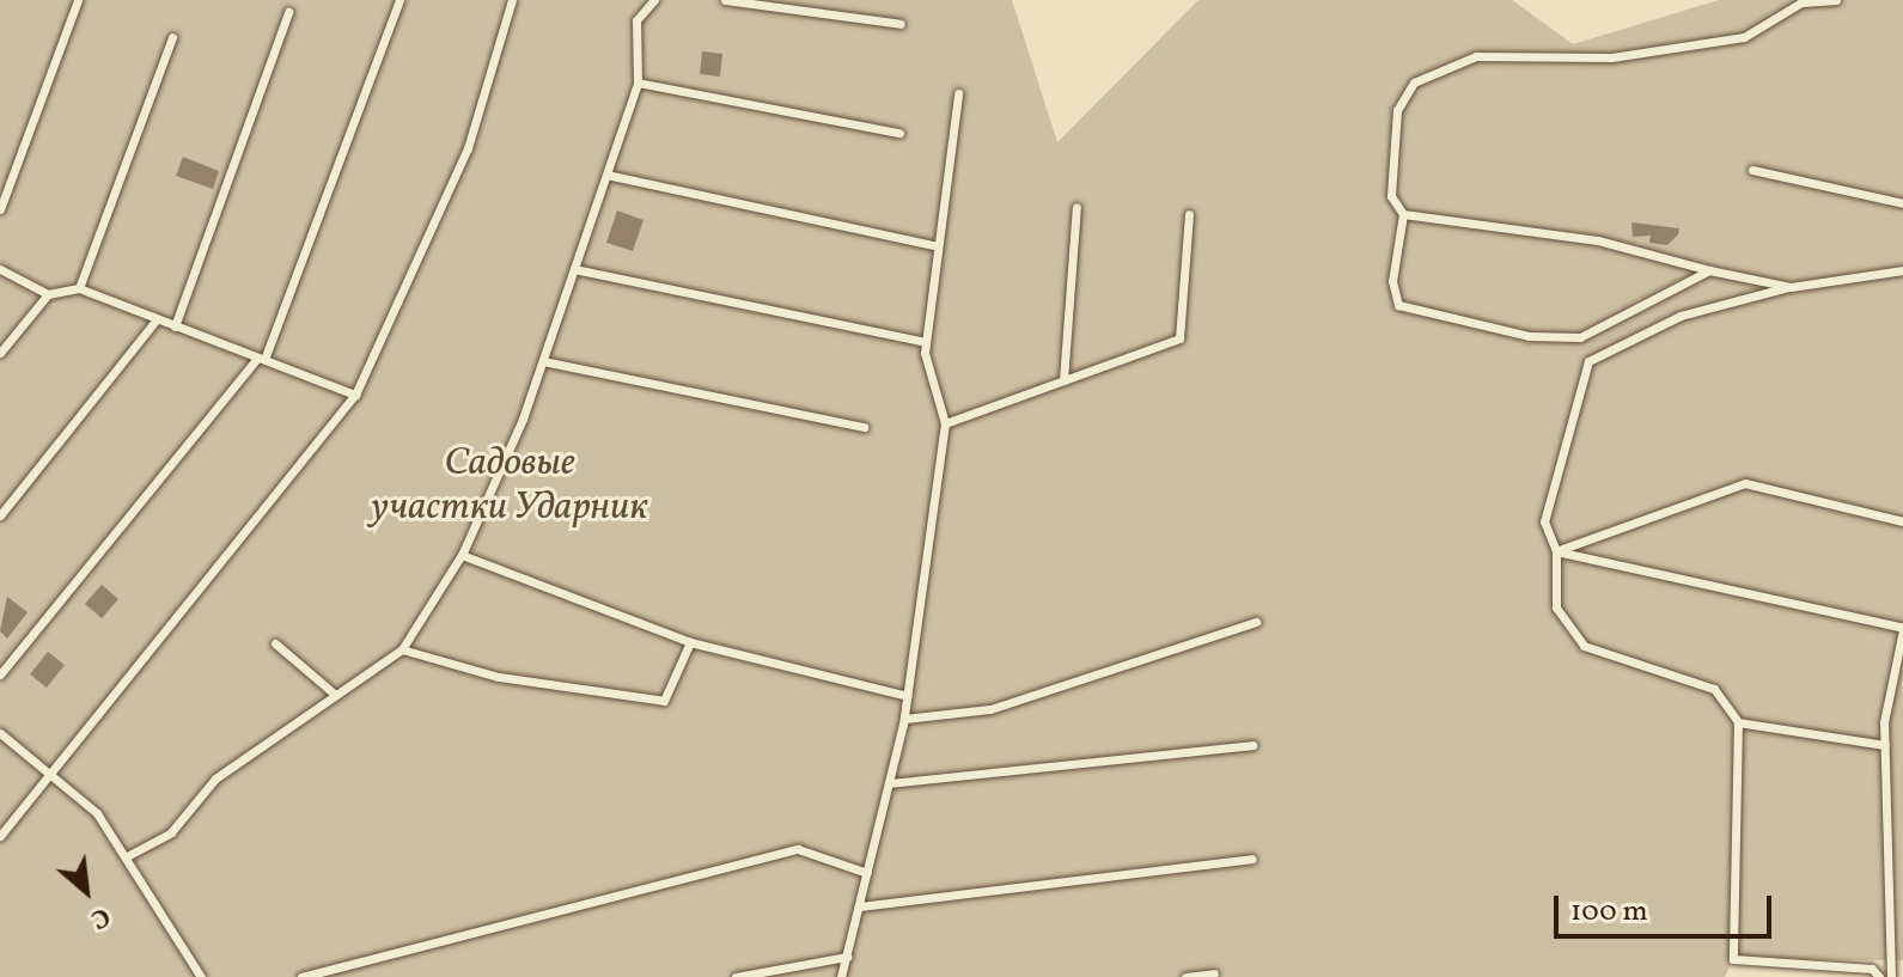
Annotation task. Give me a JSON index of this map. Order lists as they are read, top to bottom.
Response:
{
  "parks": ["Садовые участки Ударник"],
  "scale_bar": "100 m",
  "north": "bottom right"
}
